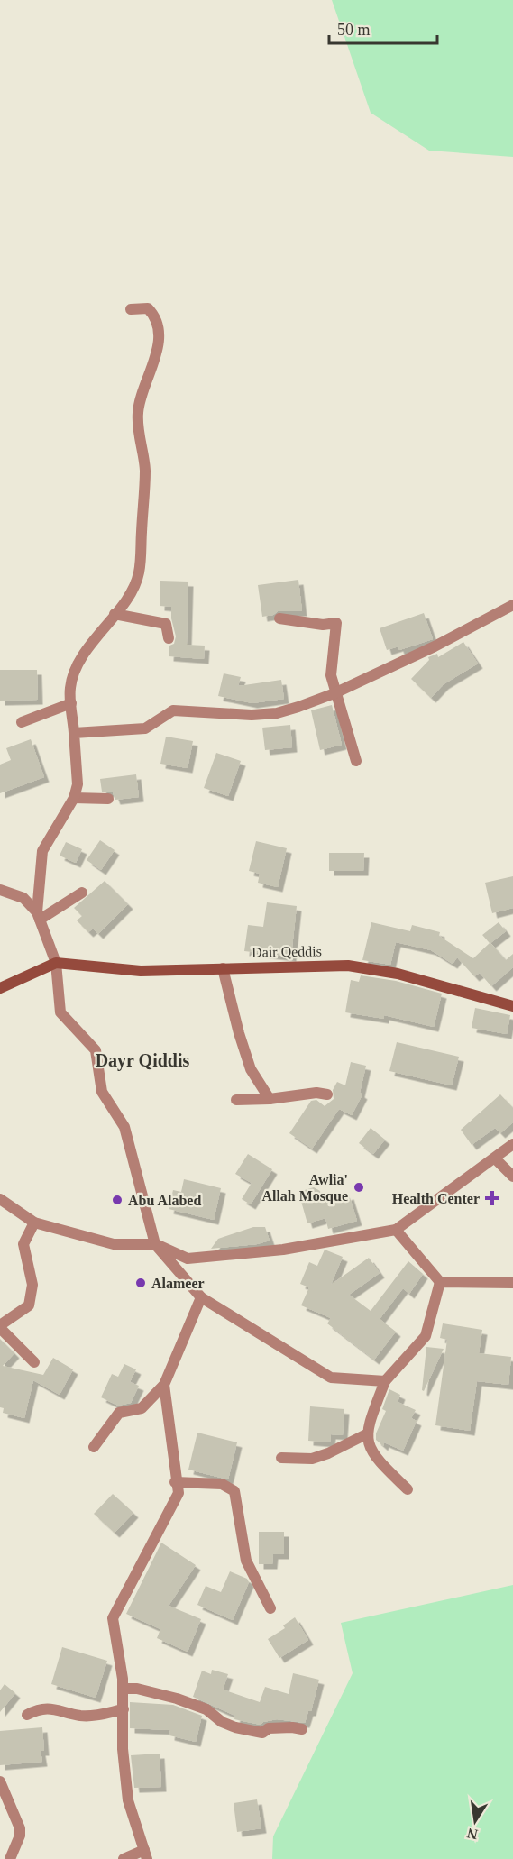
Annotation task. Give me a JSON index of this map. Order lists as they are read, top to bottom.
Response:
{
  "streets": {
    "main road": ["Dair Qeddis"]
  },
  "districts": ["Dayr Qiddis"],
  "places": {
    "other": ["Awlia' Allah Mosque", "Abu Alabed", "Alameer"],
    "health": ["Health Center"]
  },
  "scale_bar": "50 m",
  "north": "bottom"
}
